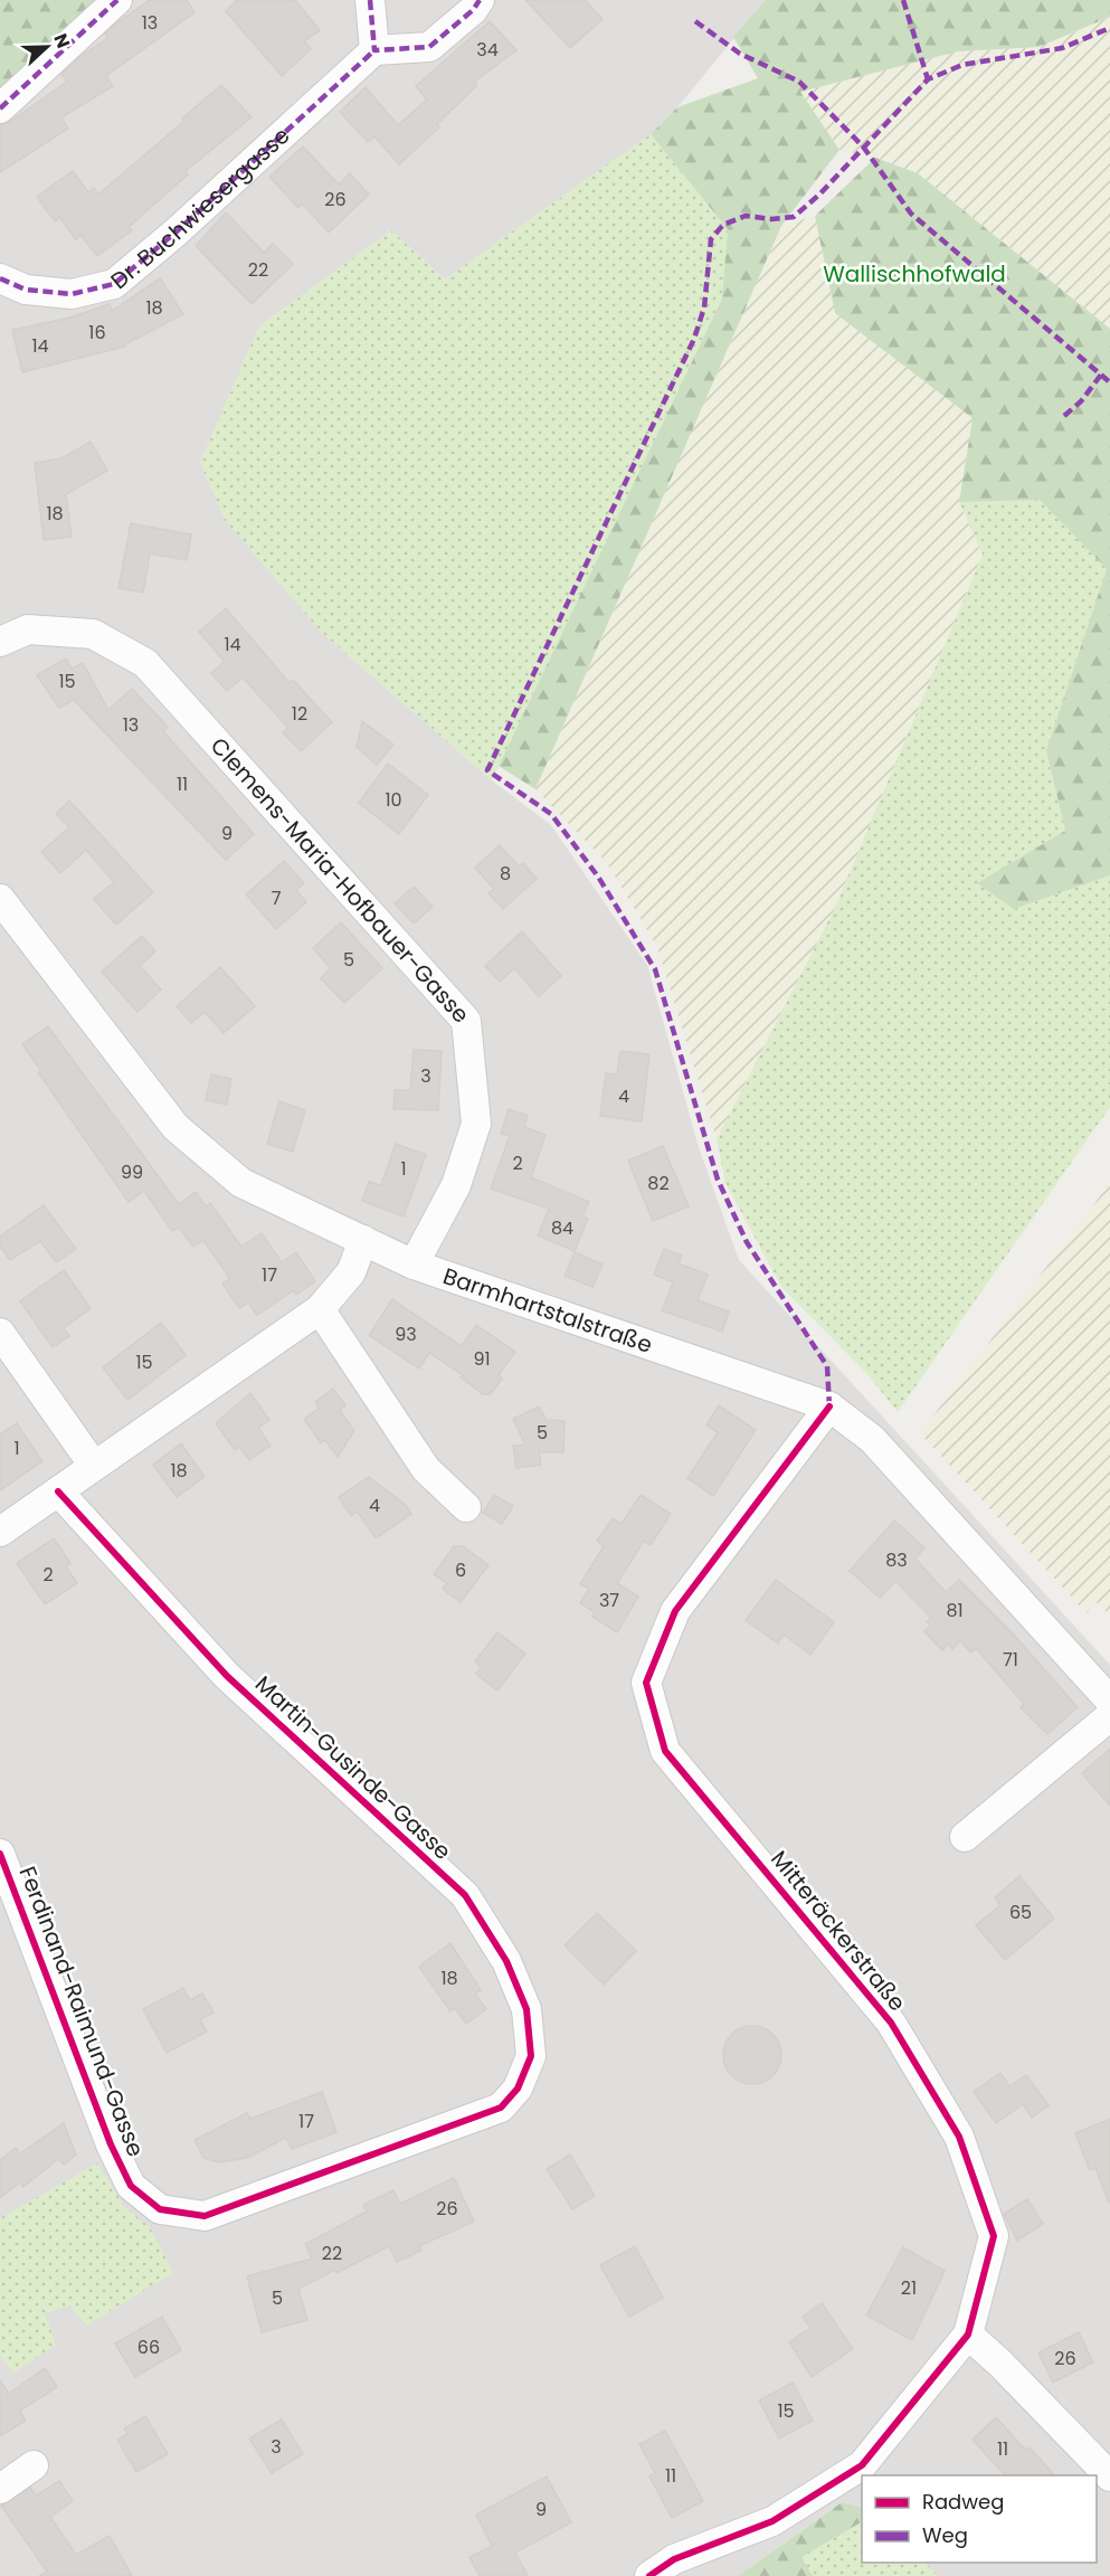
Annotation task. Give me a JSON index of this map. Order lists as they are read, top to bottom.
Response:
{
  "streets": {
    "street": [
      "Dr. Buchwiesergasse",
      "Clemens-Maria-Hofbauer-Gasse",
      "Barmhartstalstraße",
      "Martin-Gusinde-Gasse",
      "Mitteräckerstraße",
      "Ferdinand-Raimund-Gasse"
    ]
  },
  "crossings": [
    ["Clemens-Maria-Hofbauer-Gasse", "Barmhartstalstraße"],
    ["Barmhartstalstraße", "Mitteräckerstraße"],
    ["Martin-Gusinde-Gasse", "Ferdinand-Raimund-Gasse"]
  ],
  "parks": ["Wallischhofwald"],
  "house_numbers": [
    "13",
    "34",
    "26",
    "22",
    "18",
    "16",
    "14",
    "18",
    "14",
    "15",
    "12",
    "13",
    "11",
    "10",
    "9",
    "8",
    "7",
    "5",
    "3",
    "4",
    "2",
    "1",
    "99",
    "82",
    "84",
    "17",
    "93",
    "91",
    "15",
    "5",
    "1",
    "18",
    "4",
    "83",
    "6",
    "2",
    "37",
    "81",
    "71",
    "65",
    "18",
    "17",
    "26",
    "22",
    "21",
    "5",
    "66",
    "26",
    "15",
    "3",
    "11",
    "11",
    "9"
  ],
  "legend": ["Radweg", "Weg"],
  "north": "right"
}
